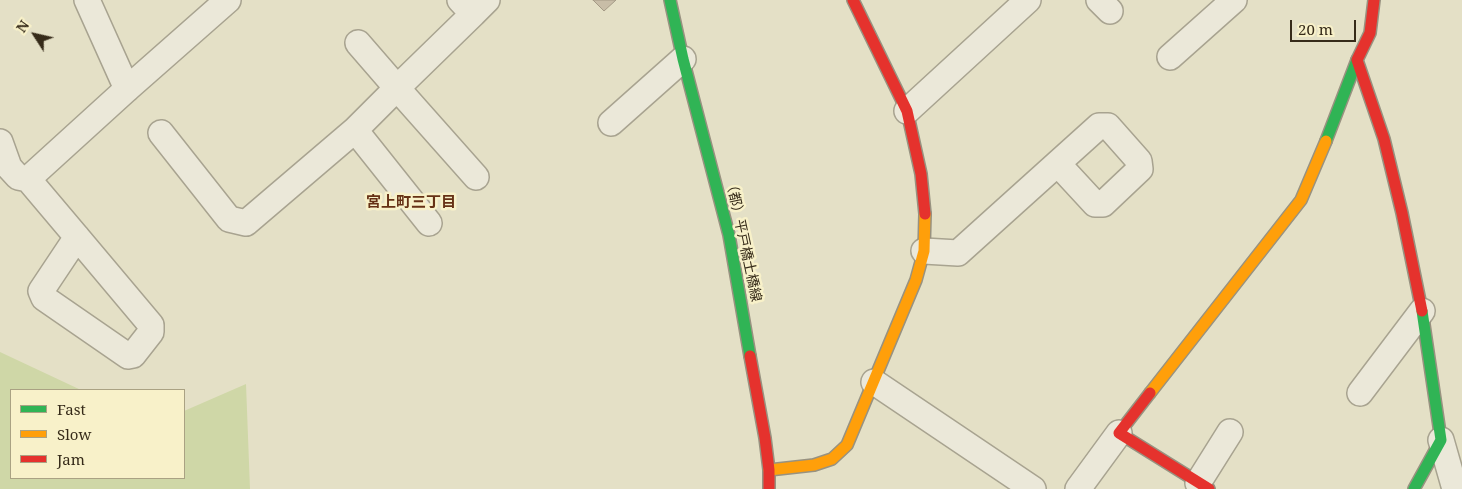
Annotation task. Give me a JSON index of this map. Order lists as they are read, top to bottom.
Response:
{
  "streets": {
    "street": ["（都）平戸橋土橋線"]
  },
  "districts": ["宮上町三丁目"],
  "legend": ["Fast", "Slow", "Jam"],
  "scale_bar": "20 m",
  "north": "top left"
}
